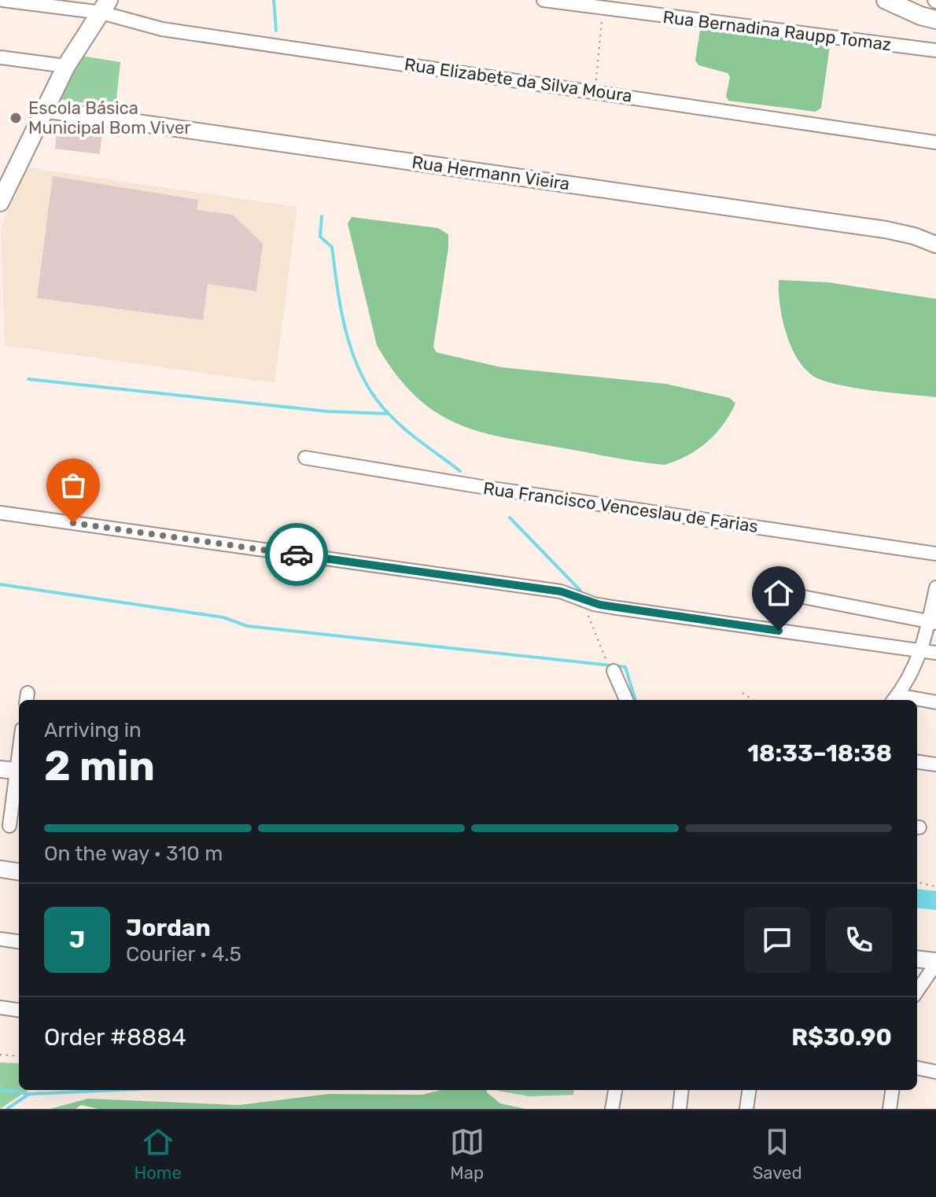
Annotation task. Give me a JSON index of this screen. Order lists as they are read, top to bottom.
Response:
{
  "streets": {
    "street": [
      "Rua Bernadina Raupp Tomaz",
      "Rua Elizabete da Silva Moura",
      "Rua Hermann Vieira",
      "Rua Francisco Venceslau de Farias"
    ]
  },
  "places": ["Escola Básica Municipal Bom Viver"],
  "page": {
    "heading": ["2 min", "Arriving in", "18:33–18:38"],
    "panel": [
      "Jordan",
      "Courier · 4.5",
      "Order #8884",
      "R$30.90"
    ],
    "bar": "On the way · 310 m",
    "round": "J",
    "tabs": ["Home", "Map", "Saved"]
  }
}
